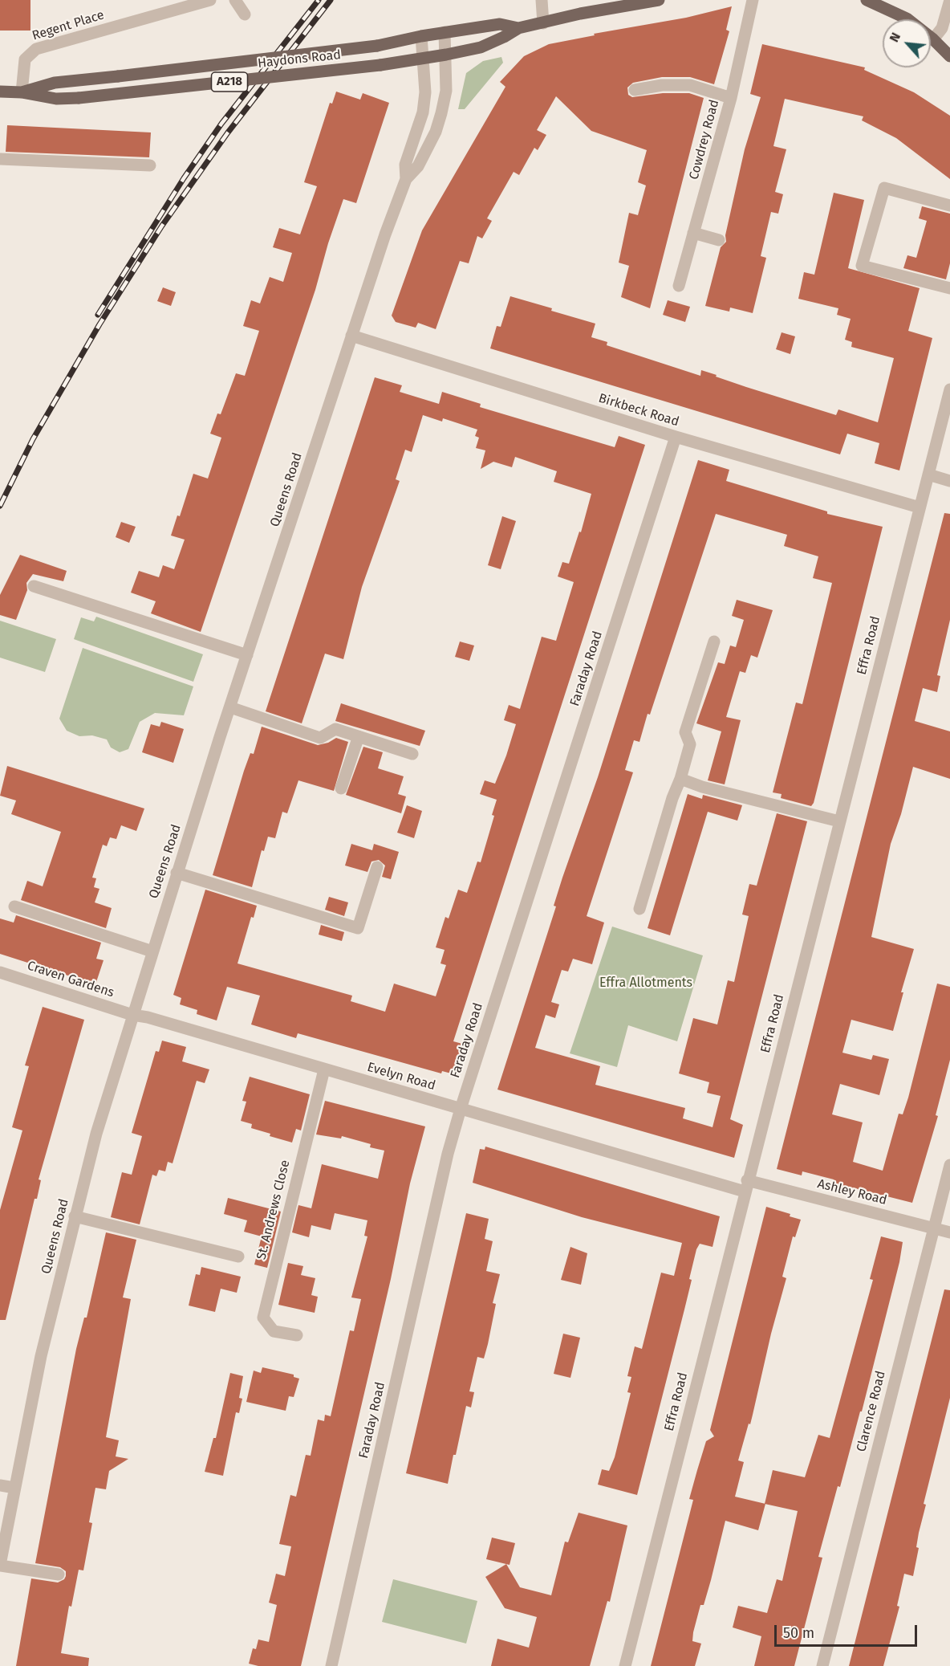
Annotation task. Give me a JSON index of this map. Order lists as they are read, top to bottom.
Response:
{
  "streets": {
    "main road": ["Haydons Road", "A218"],
    "street": [
      "Regent Place",
      "Cowdrey Road",
      "Birkbeck Road",
      "Queens Road",
      "Effra Road",
      "Faraday Road",
      "Craven Gardens",
      "Evelyn Road",
      "Ashley Road",
      "St. Andrews Close",
      "Clarence Road"
    ]
  },
  "crossings": [
    ["Regent Place", "Haydons Road"],
    ["Haydons Road", "Queens Road"],
    ["Birkbeck Road", "Queens Road"],
    ["Birkbeck Road", "Effra Road"],
    ["Birkbeck Road", "Faraday Road"],
    ["Queens Road", "Craven Gardens"],
    ["Queens Road", "Evelyn Road"],
    ["Effra Road", "Evelyn Road"],
    ["Effra Road", "Ashley Road"],
    ["Faraday Road", "Evelyn Road"],
    ["Craven Gardens", "Evelyn Road"],
    ["Evelyn Road", "Ashley Road"],
    ["Evelyn Road", "St. Andrews Close"],
    ["Ashley Road", "Clarence Road"]
  ],
  "parks": ["Effra Allotments"],
  "scale_bar": "50 m",
  "north": "top left"
}
